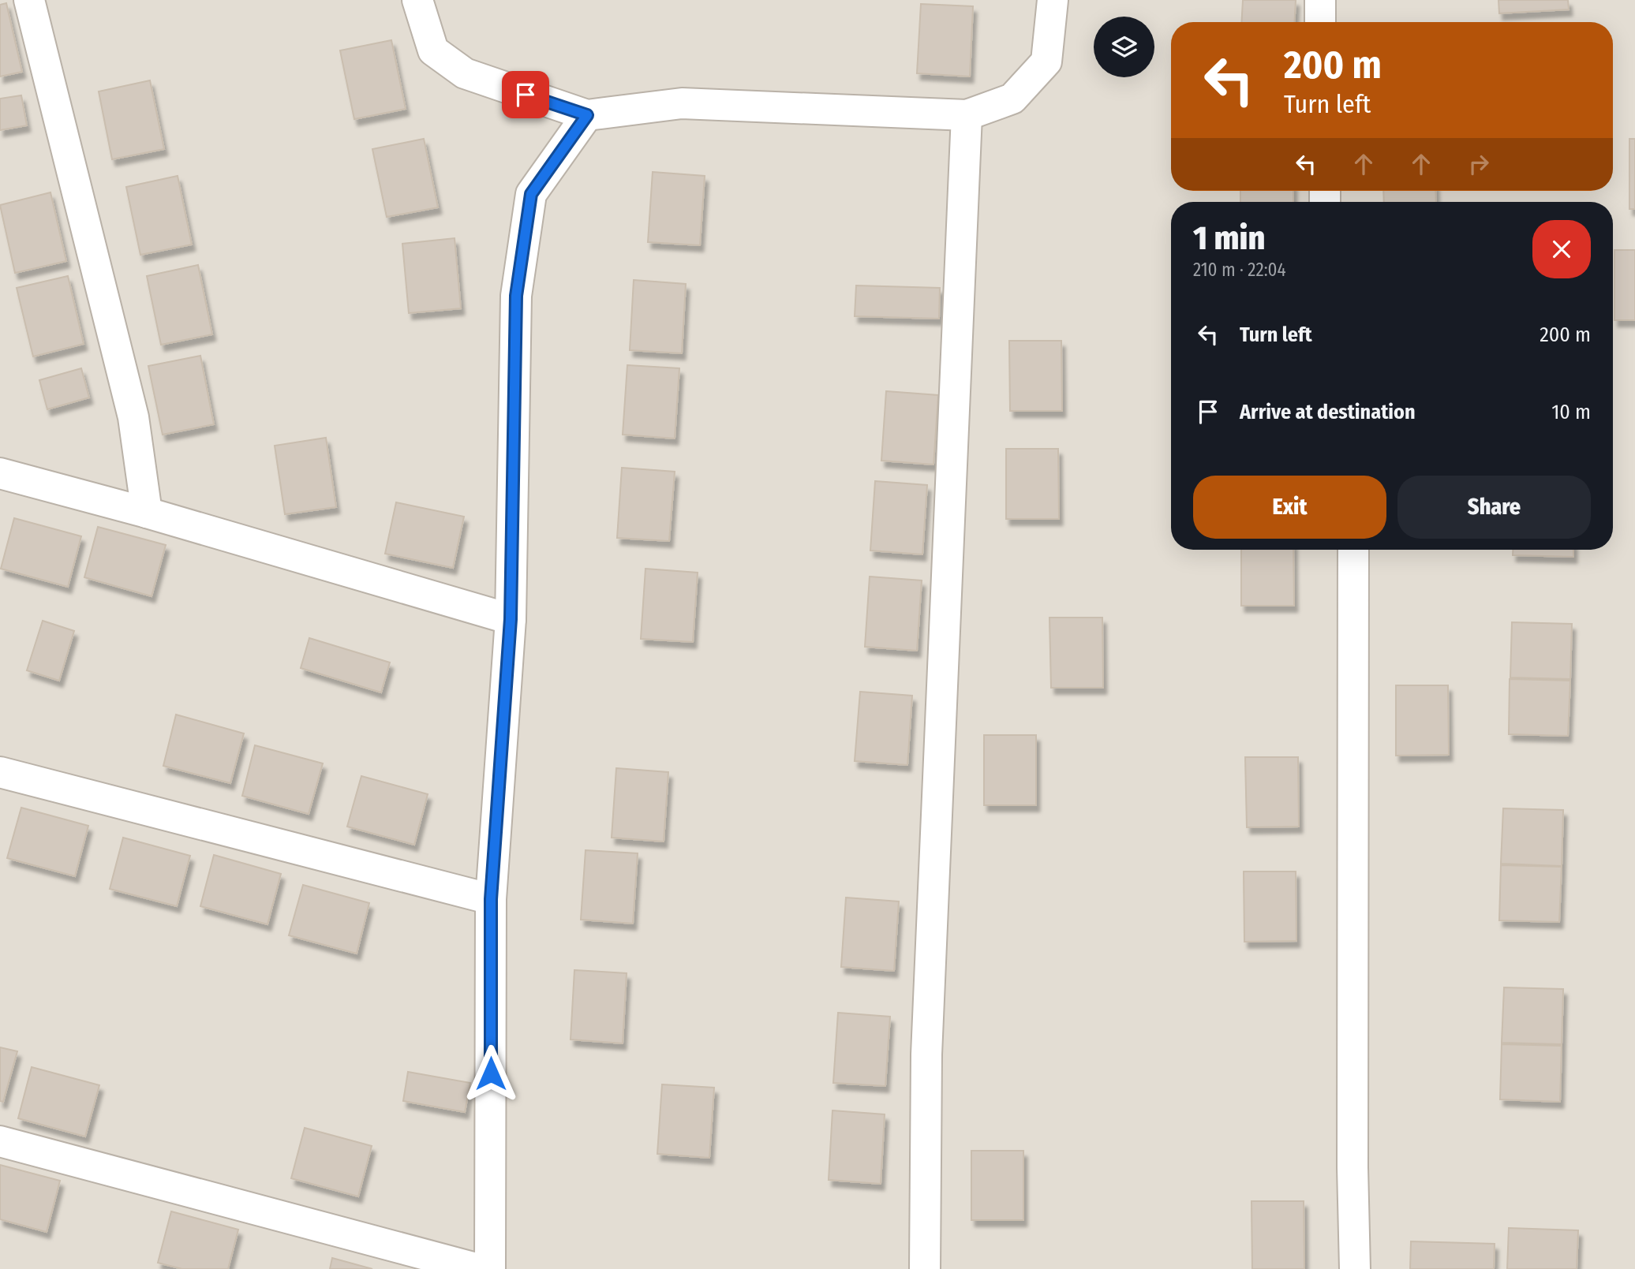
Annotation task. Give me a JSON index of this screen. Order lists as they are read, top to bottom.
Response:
{
  "page": {
    "turn": ["200 m", "Turn left"],
    "heading": ["1 min", "210 m · 22:04"],
    "list": [
      {
        "name": "Turn left",
        "value": "200 m"
      },
      {
        "name": "Arrive at destination",
        "value": "10 m"
      }
    ],
    "buttons": ["Exit", "Share"]
  }
}
